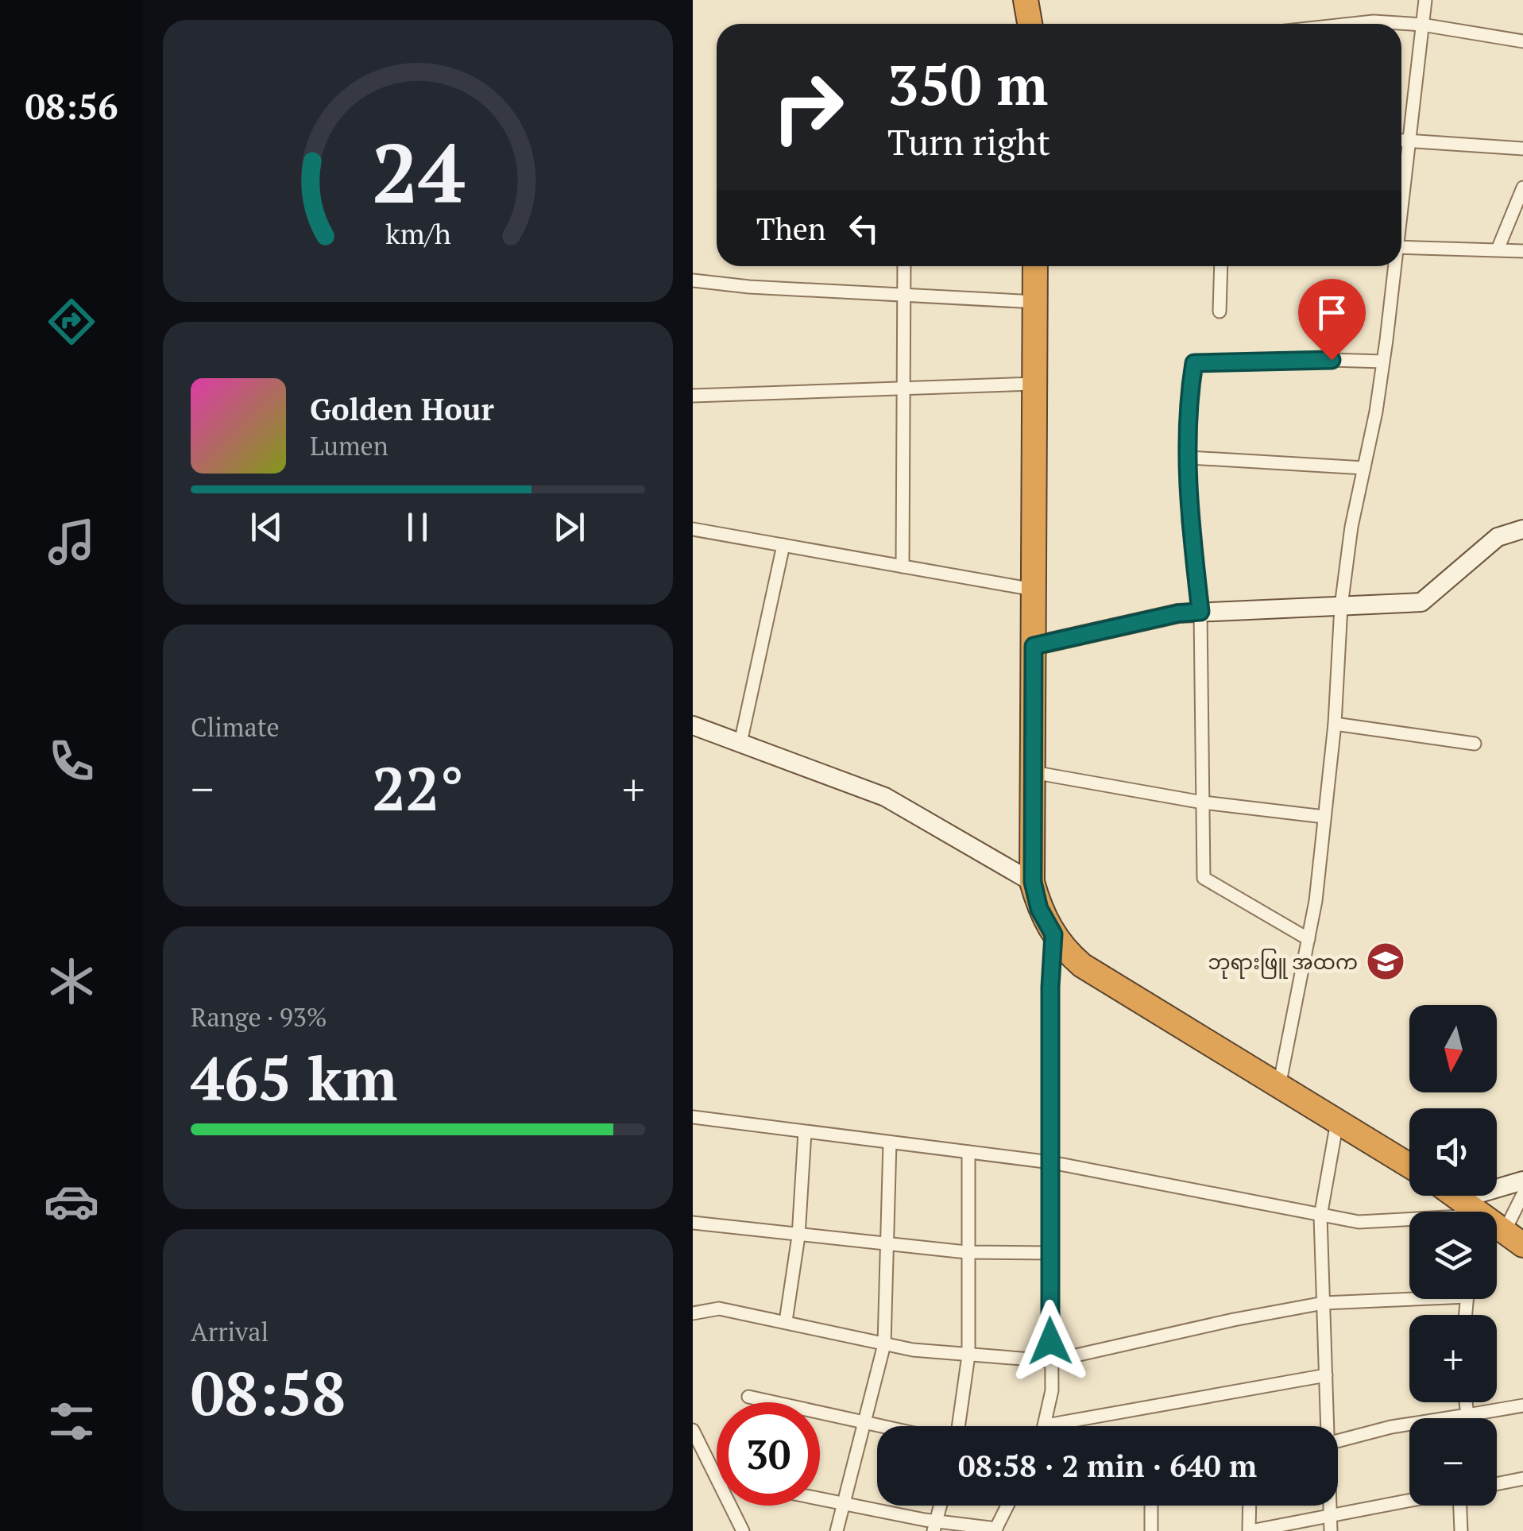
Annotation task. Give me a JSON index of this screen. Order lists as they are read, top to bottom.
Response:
{
  "places": {
    "school or university": ["ဘုရားဖြူ အထက"]
  },
  "north": "bottom",
  "page": {
    "tabs": "08:56",
    "turn": ["350 m", "Turn right"],
    "then": "Then",
    "song": ["Golden Hour", "Lumen"],
    "tile": [
      "Climate",
      ["Range · 93%", "465 km"],
      ["Arrival", "08:58"]
    ],
    "heat": ["−", "22°", "+"],
    "map_buttons": ["+", "−"],
    "limit": "30",
    "trip": "08:58 · 2 min · 640 m",
    "gauge": ["24", "km/h"]
  }
}
